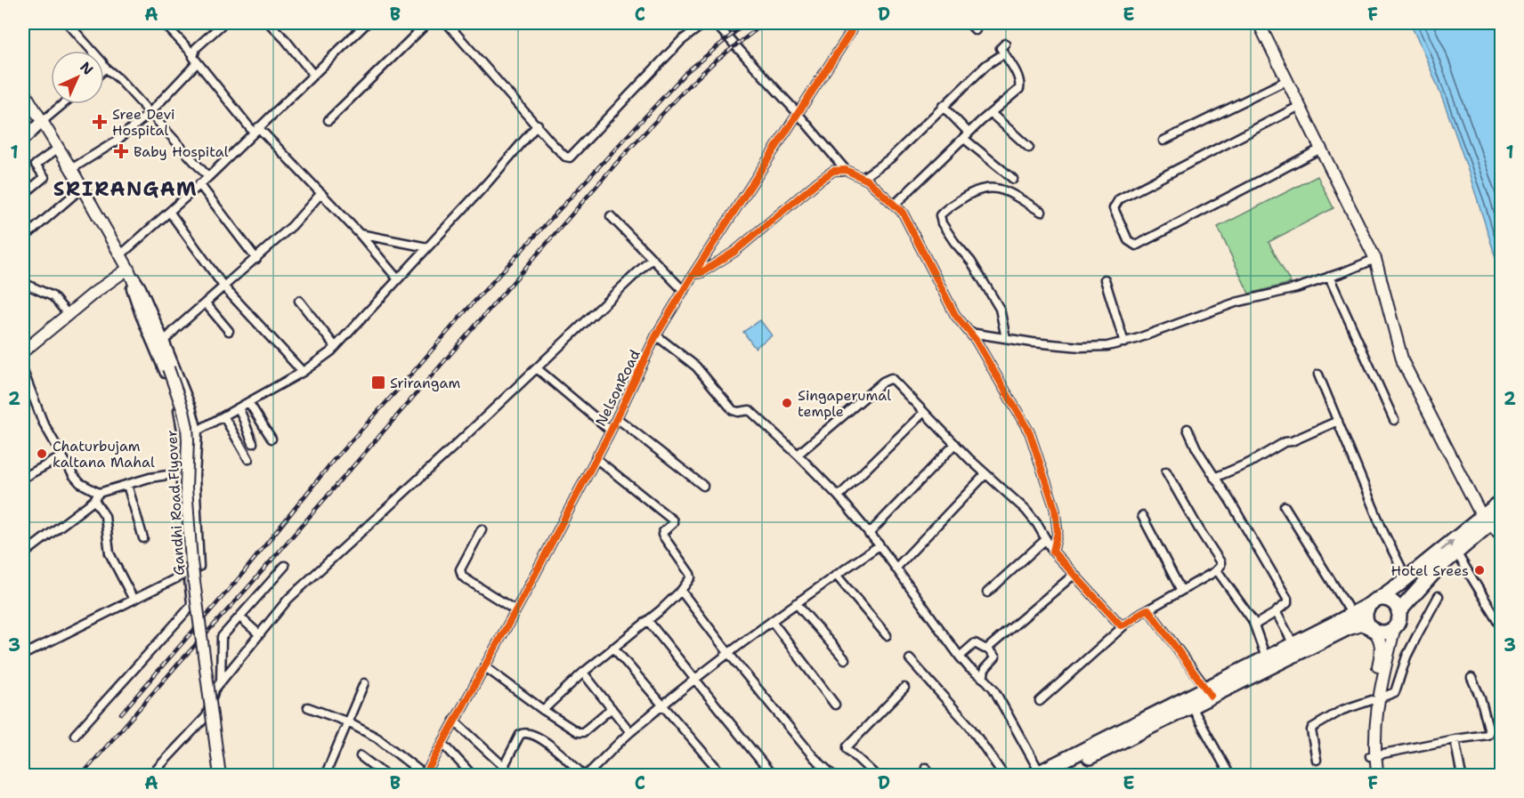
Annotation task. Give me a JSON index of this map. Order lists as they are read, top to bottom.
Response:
{
  "streets": {
    "main road": ["Gandhi Road Flyover"],
    "street": ["NelsonRoad"]
  },
  "districts": ["SRIRANGAM"],
  "places": {
    "health": ["Sree Devi Hospital", "Baby Hospital"],
    "transit": ["Srirangam"],
    "other": ["Singaperumal temple", "Chaturbujam kaltana Mahal", "Hotel Srees"]
  },
  "north": "top right",
  "grid": {
    "columns": [
      "A",
      "B",
      "C",
      "D",
      "E",
      "F"
    ],
    "rows": ["1", "2", "3"]
  }
}
